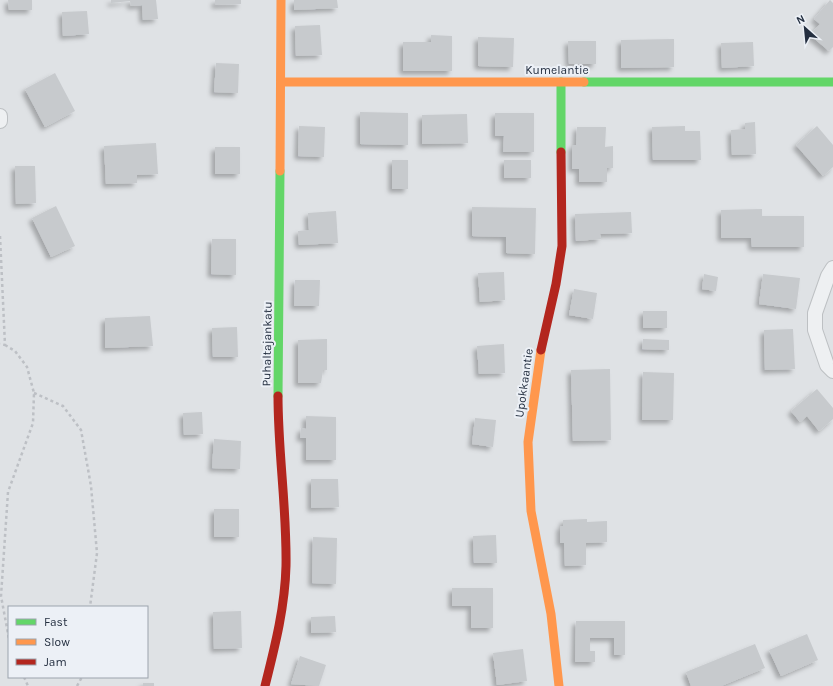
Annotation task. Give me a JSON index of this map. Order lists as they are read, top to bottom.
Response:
{
  "streets": {
    "street": ["Kumelantie", "Puhaltajankatu", "Upokkaantie"]
  },
  "crossings": [
    ["Kumelantie", "Puhaltajankatu"],
    ["Kumelantie", "Upokkaantie"]
  ],
  "legend": ["Fast", "Slow", "Jam"],
  "north": "top left"
}
